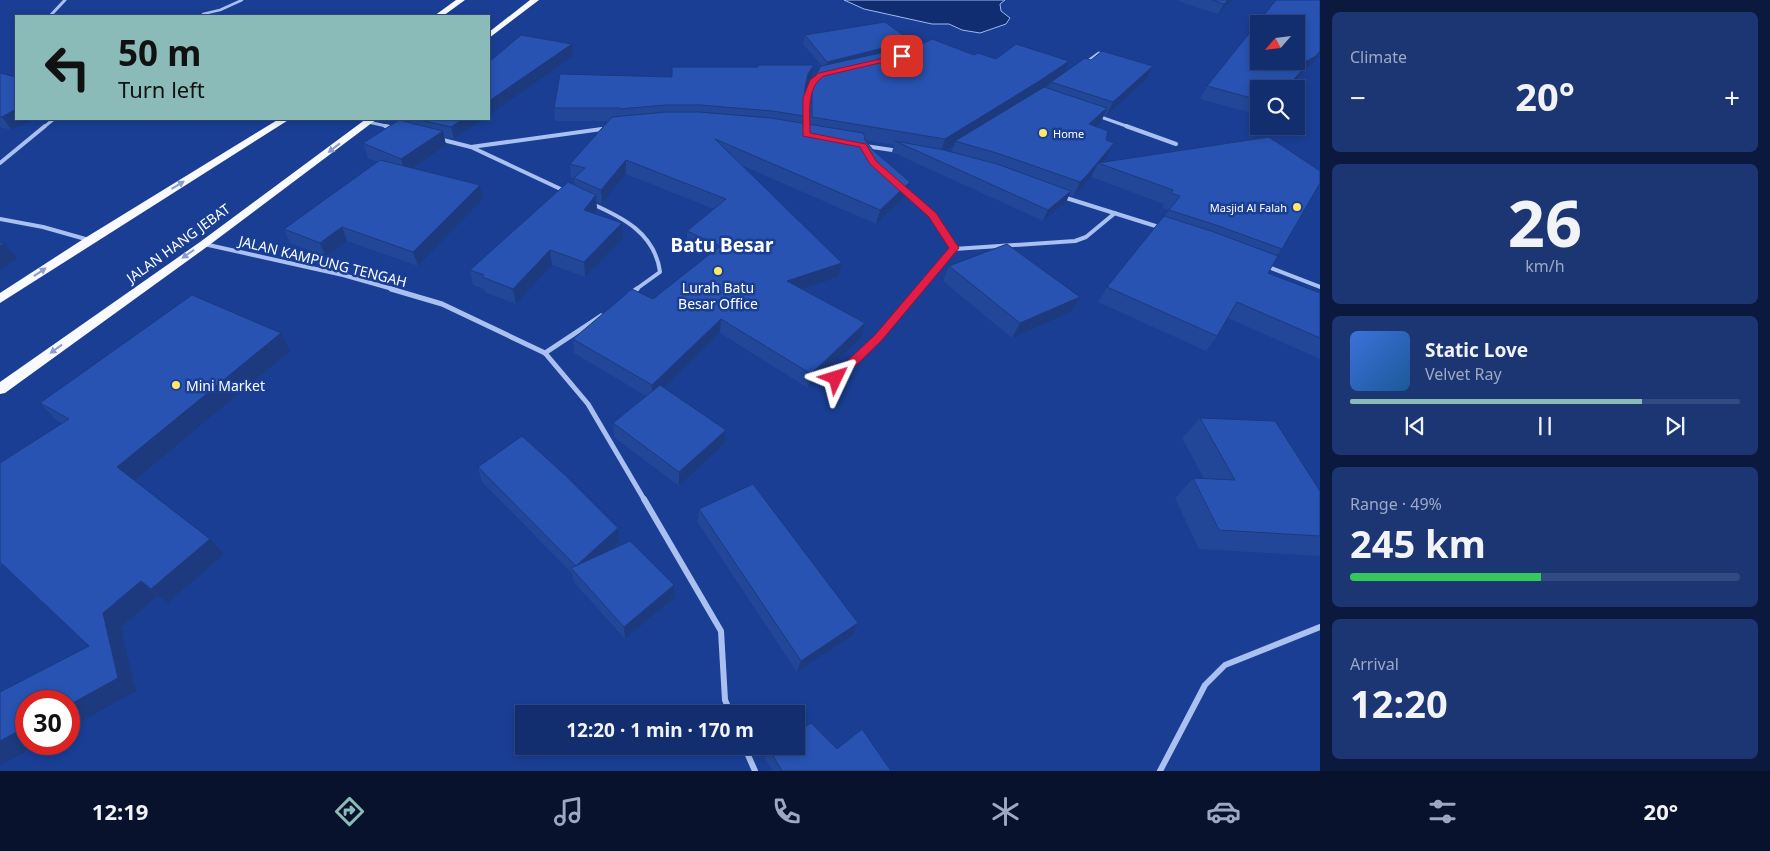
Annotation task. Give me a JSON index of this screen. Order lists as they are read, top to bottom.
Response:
{
  "streets": {
    "highway": ["JALAN HANG JEBAT"],
    "street": ["JALAN KAMPUNG TENGAH"]
  },
  "crossings": [
    ["JALAN HANG JEBAT", "JALAN KAMPUNG TENGAH"]
  ],
  "districts": ["Batu Besar"],
  "places": [
    "Home",
    "Masjid Al Falah",
    "Lurah Batu Besar Office",
    "Mini Market"
  ],
  "north": "bottom left",
  "page": {
    "tile": [
      "Climate",
      ["26", "km/h"],
      ["Range · 49%", "245 km"],
      ["Arrival", "12:20"]
    ],
    "turn": ["50 m", "Turn left"],
    "heat": ["−", "20°", "+"],
    "song": ["Static Love", "Velvet Ray"],
    "limit": "30",
    "trip": "12:20 · 1 min · 170 m",
    "tabs": ["12:19", "20°"]
  }
}
